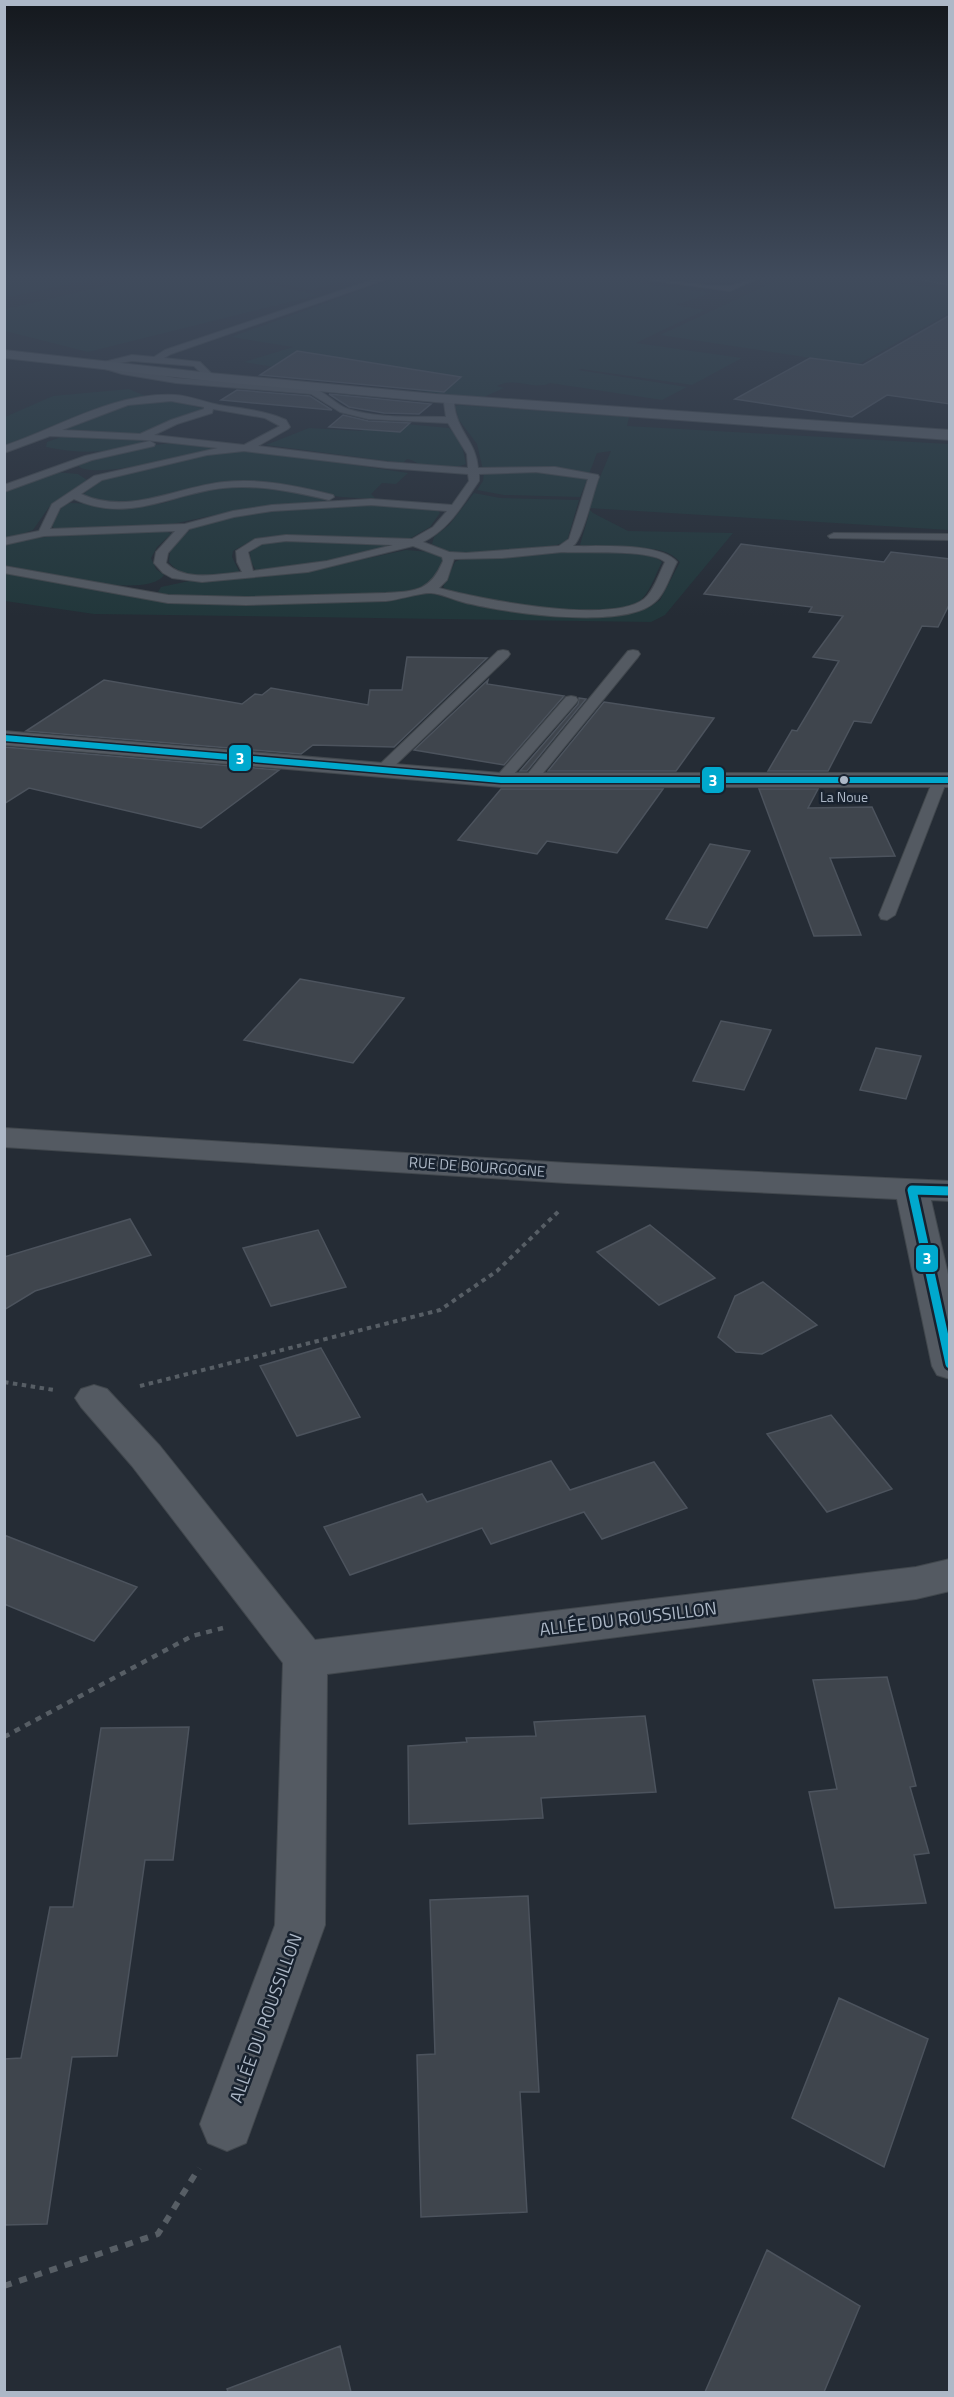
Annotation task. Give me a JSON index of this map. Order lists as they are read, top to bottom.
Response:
{
  "streets": {
    "street": ["RUE DE BOURGOGNE", "ALLÉE DU ROUSSILLON"]
  },
  "places": ["La Noue"],
  "lines": ["transit line 3"]
}
